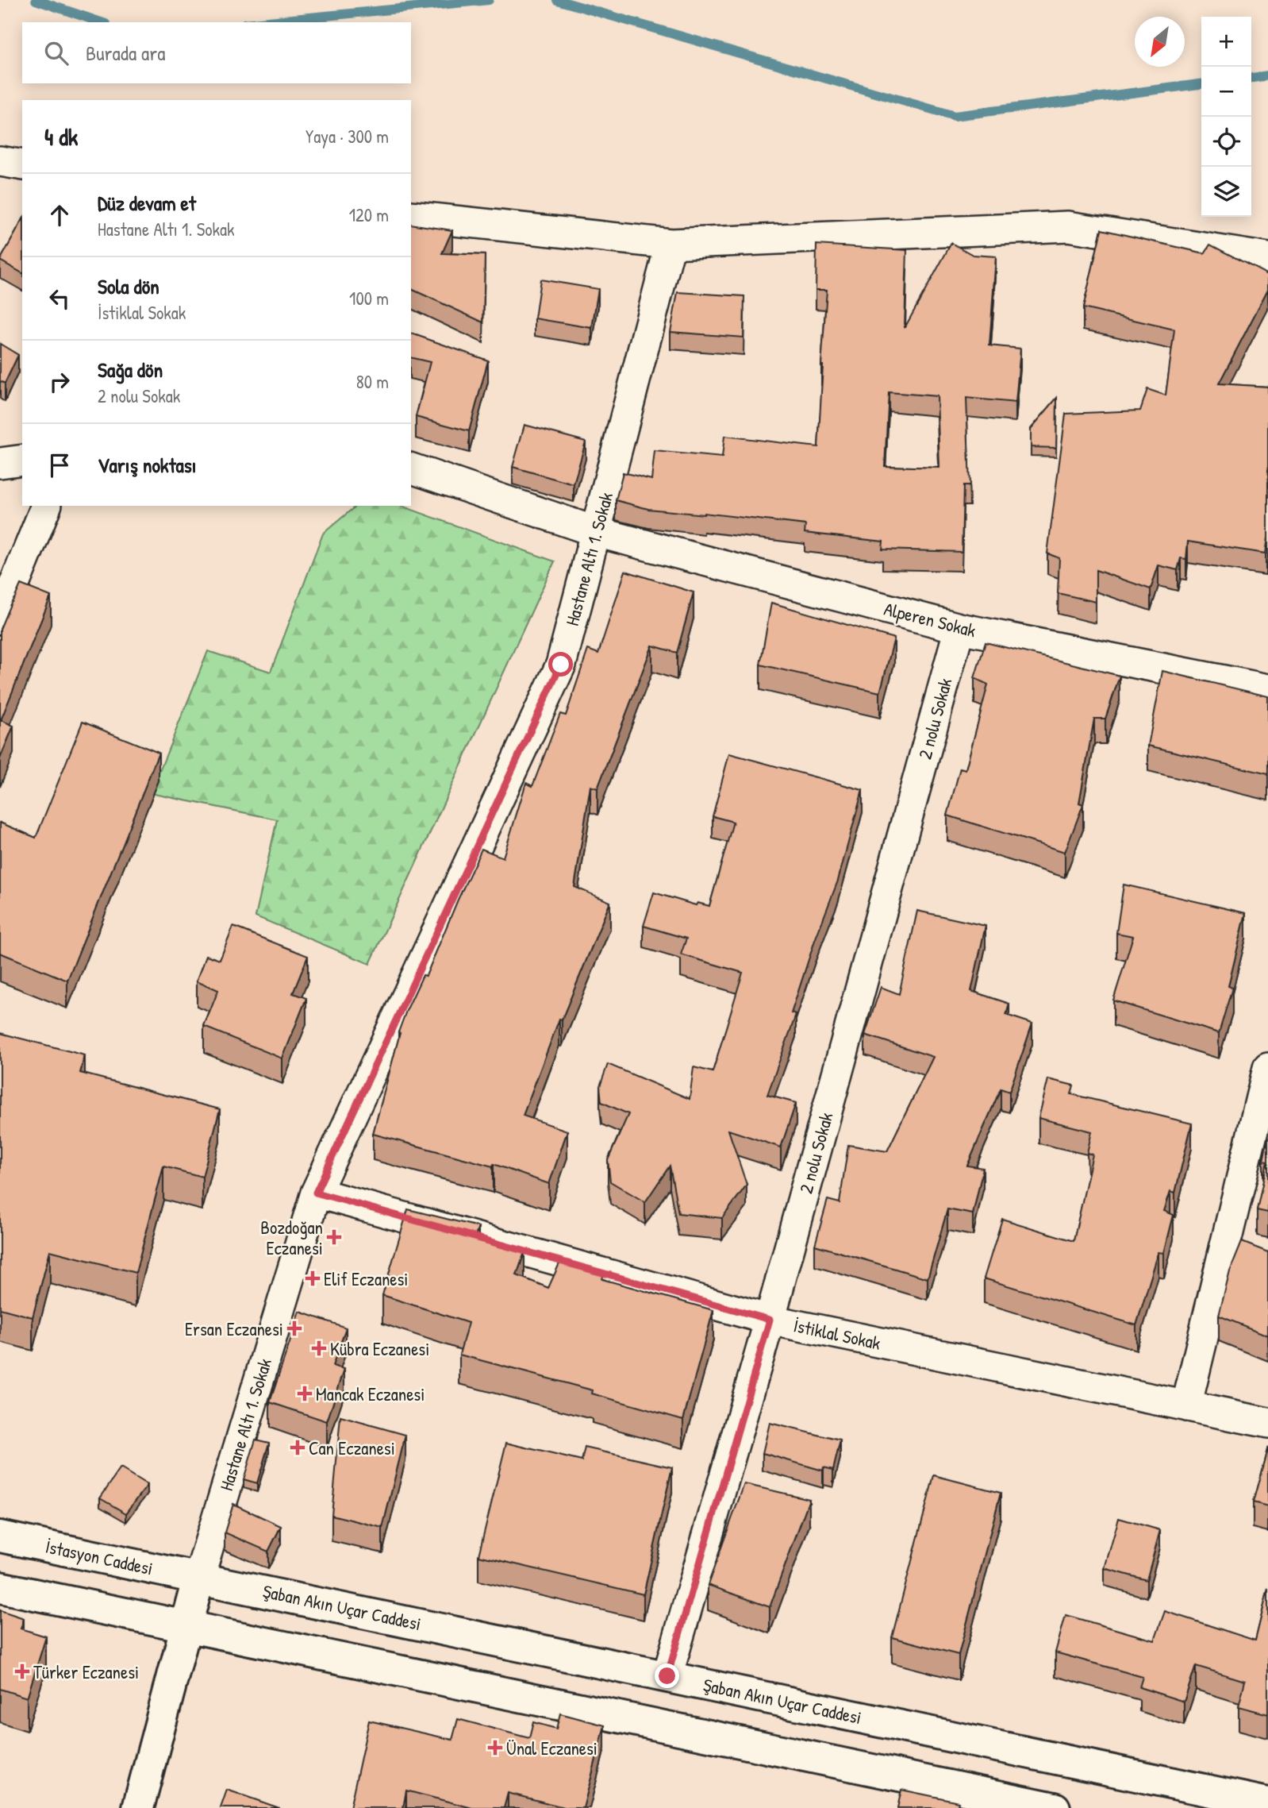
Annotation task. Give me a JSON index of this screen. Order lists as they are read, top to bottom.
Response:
{
  "streets": {
    "main road": ["İstasyon Caddesi", "Şaban Akın Uçar Caddesi"],
    "street": [
      "Hastane Altı 1. Sokak",
      "Alperen Sokak",
      "2 nolu Sokak",
      "İstiklal Sokak"
    ]
  },
  "crossings": [
    ["Hastane Altı 1. Sokak", "Alperen Sokak"],
    ["Hastane Altı 1. Sokak", "İstiklal Sokak"],
    ["Hastane Altı 1. Sokak", "İstasyon Caddesi"],
    ["Hastane Altı 1. Sokak", "Şaban Akın Uçar Caddesi"],
    ["Alperen Sokak", "2 nolu Sokak"],
    ["2 nolu Sokak", "İstiklal Sokak"],
    ["2 nolu Sokak", "Şaban Akın Uçar Caddesi"],
    ["İstasyon Caddesi", "Şaban Akın Uçar Caddesi"]
  ],
  "places": {
    "health": [
      "Bozdoğan Eczanesi",
      "Elif Eczanesi",
      "Ersan Eczanesi",
      "Kübra Eczanesi",
      "Mancak Eczanesi",
      "Can Eczanesi",
      "Türker Eczanesi",
      "Ünal Eczanesi"
    ]
  },
  "north": "bottom left",
  "page": {
    "map_buttons": ["+", "−"],
    "search": "Burada ara",
    "heading": ["4 dk", "Yaya · 300 m"],
    "list": [
      ["Düz devam et", "Hastane Altı 1. Sokak", "120 m"],
      ["Sola dön", "İstiklal Sokak", "100 m"],
      ["Sağa dön", "2 nolu Sokak", "80 m"],
      "Varış noktası"
    ]
  }
}
